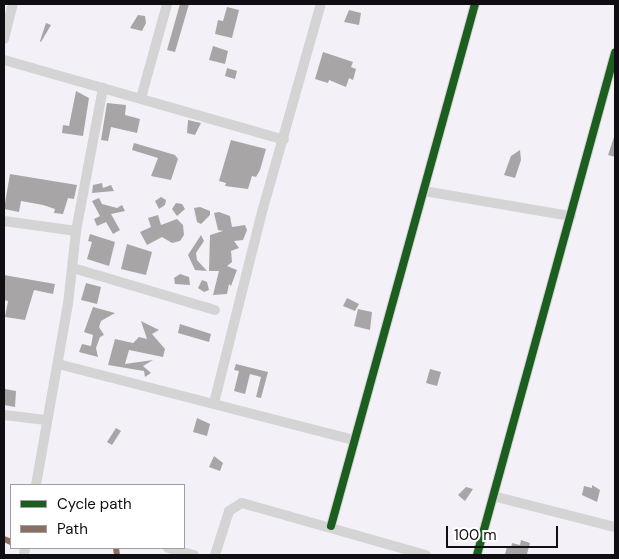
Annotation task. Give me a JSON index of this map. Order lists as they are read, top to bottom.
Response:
{
  "legend": ["Cycle path", "Path"],
  "scale_bar": "100 m"
}
